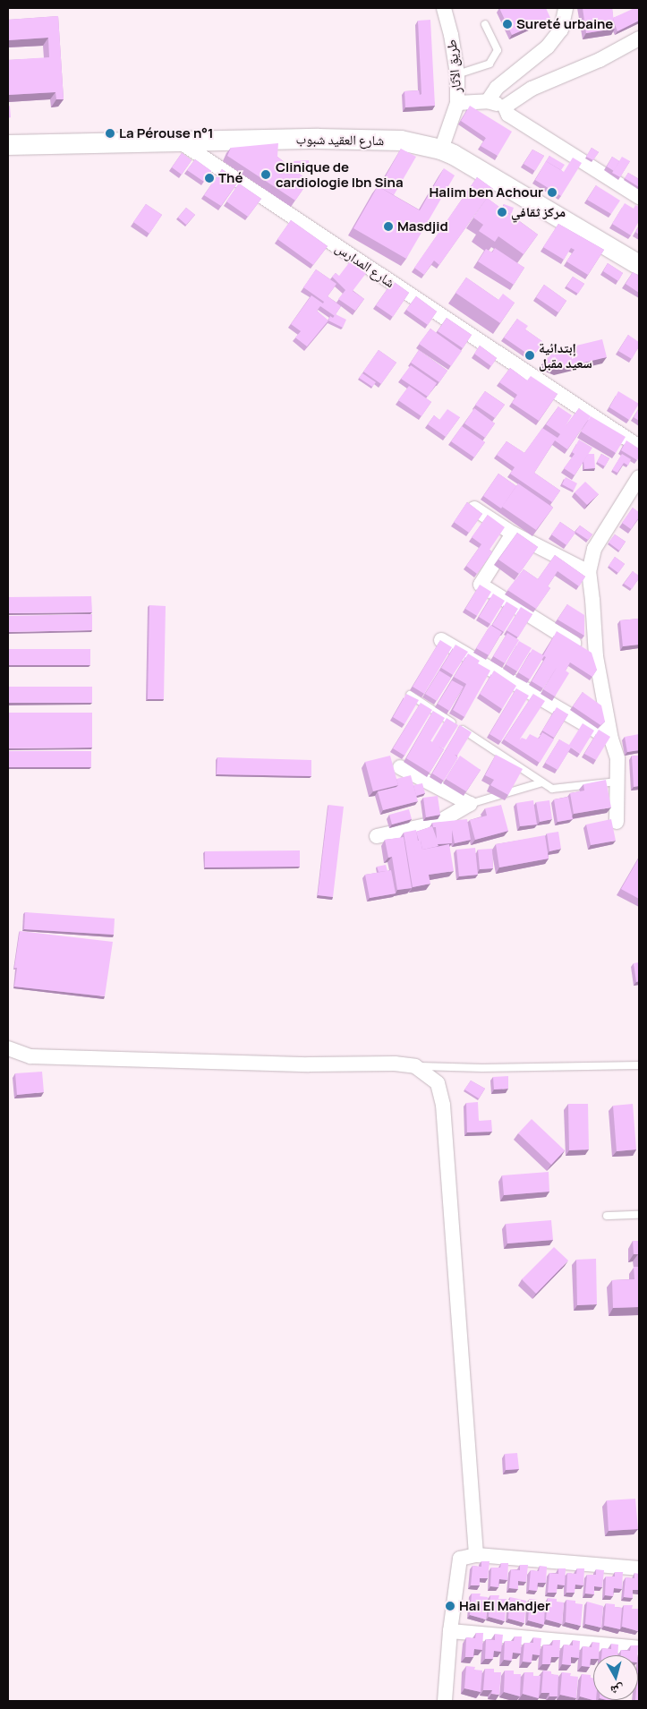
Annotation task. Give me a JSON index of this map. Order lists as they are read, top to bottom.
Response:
{
  "streets": {
    "main road": ["شارع العقيد شبوب"],
    "street": ["طريق الآثار", "شارع المدارس"]
  },
  "crossings": [
    ["طريق الآثار", "شارع العقيد شبوب"],
    ["شارع العقيد شبوب", "شارع المدارس"]
  ],
  "places": [
    "Sureté urbaine",
    "La Pérouse n°1",
    "Clinique de cardiologie Ibn Sina",
    "Thé",
    "Halim ben Achour",
    "مركز ثقافي",
    "Masdjid",
    "إبتدائية سعيد مقبل",
    "Hai El Mahdjer"
  ],
  "north": "bottom"
}
